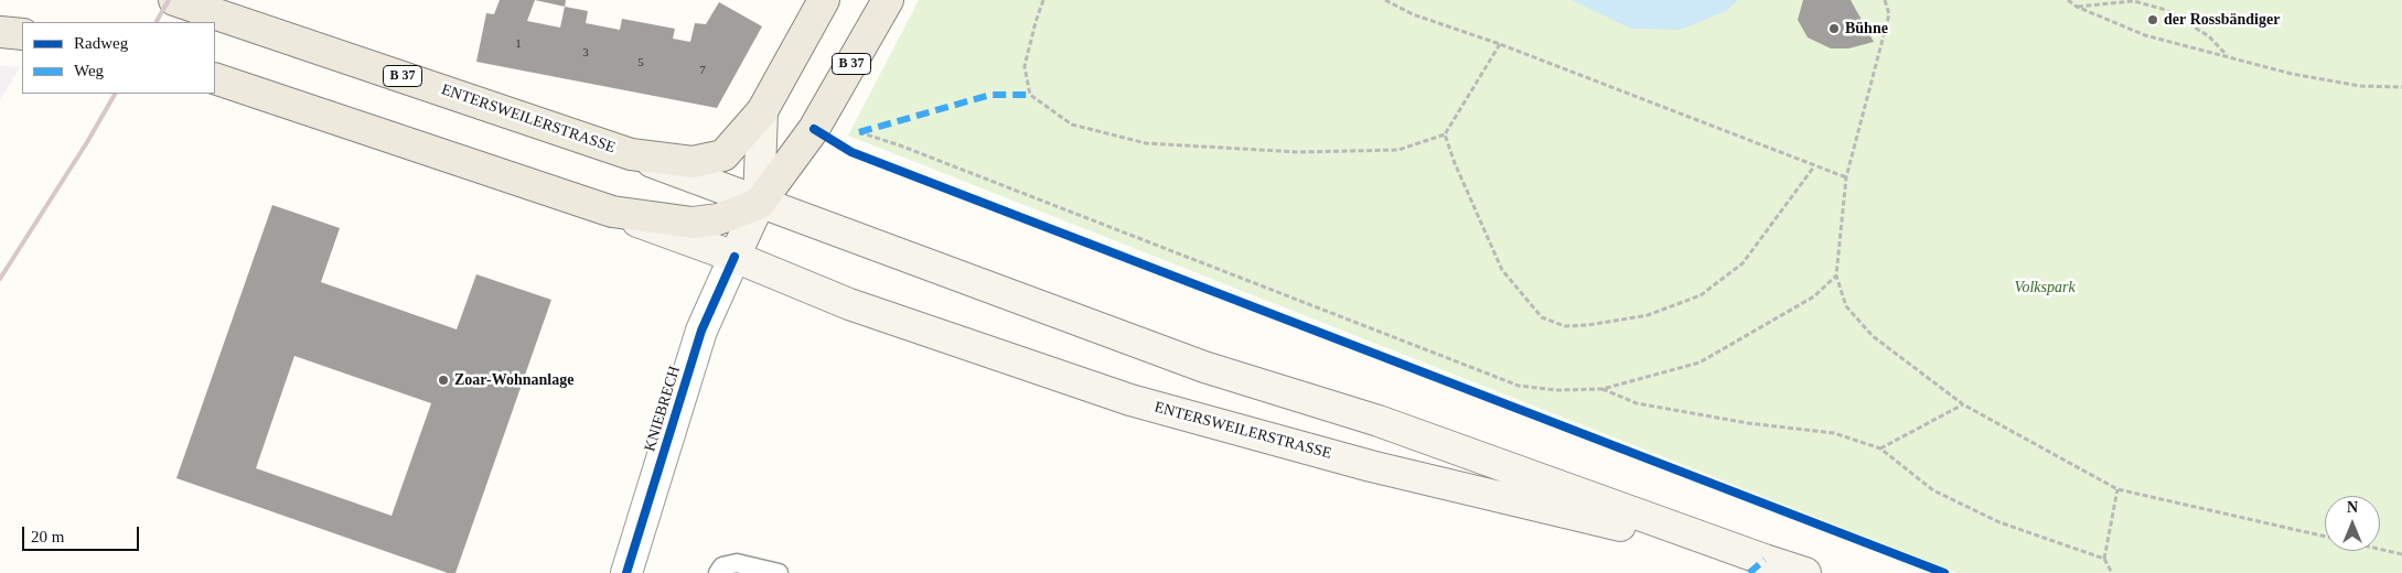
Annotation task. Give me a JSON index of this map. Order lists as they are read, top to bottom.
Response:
{
  "streets": {
    "main road": ["B 37", "ENTERSWEILERSTRASSE"],
    "street": ["KNIEBRECH"]
  },
  "crossings": [
    ["B 37", "ENTERSWEILERSTRASSE"],
    ["ENTERSWEILERSTRASSE", "KNIEBRECH"]
  ],
  "parks": ["Volkspark"],
  "places": ["der Rossbändiger", "Bühne", "Zoar-Wohnanlage"],
  "house_numbers": [
    "1",
    "3",
    "5",
    "7"
  ],
  "legend": ["Radweg", "Weg"],
  "scale_bar": "20 m",
  "north": "top"
}
